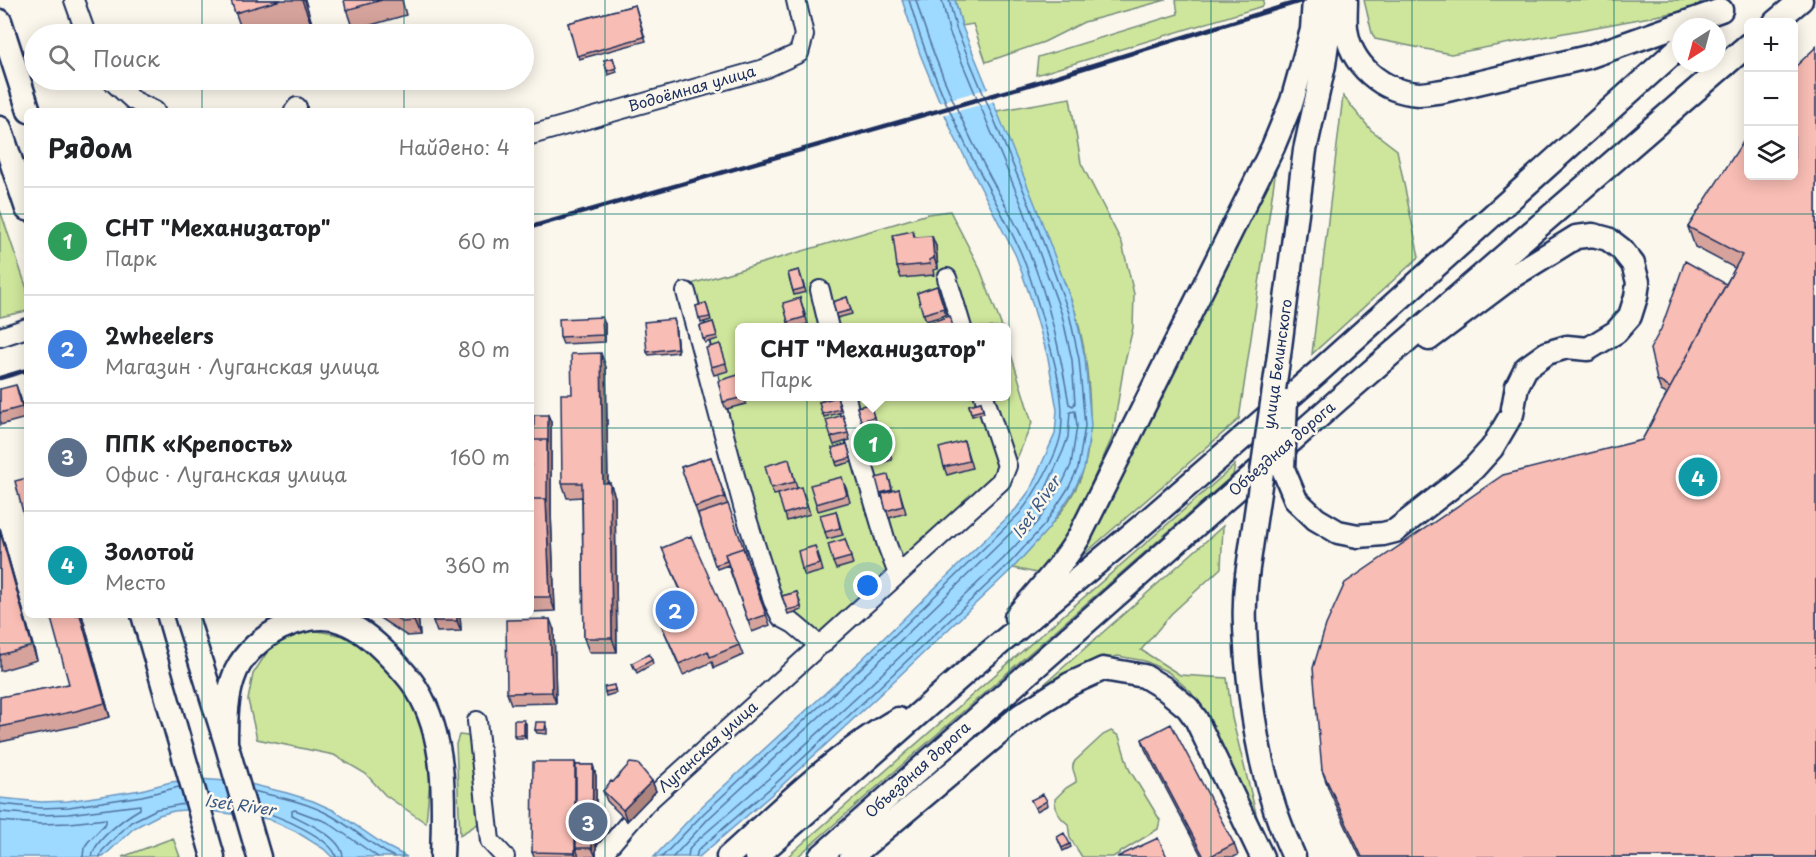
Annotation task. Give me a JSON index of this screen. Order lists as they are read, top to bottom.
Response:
{
  "streets": {
    "main road": ["улица Белинского", "Объездная дорога"],
    "street": ["Водоёмная улица", "Луганская улица"]
  },
  "water": ["Iset River"],
  "north": "bottom left",
  "page": {
    "map_buttons": ["+", "−"],
    "search": "Поиск",
    "heading": ["Рядом", "Найдено: 4"],
    "list": [
      {
        "mark": "1",
        "name": "СНТ \"Механизатор\"",
        "note": "Парк",
        "value": "60 m"
      },
      {
        "mark": "2",
        "name": "2wheelers",
        "note": "Магазин · Луганская улица",
        "value": "80 m"
      },
      {
        "mark": "3",
        "name": "ППК «Крепость»",
        "note": "Офис · Луганская улица",
        "value": "160 m"
      },
      {
        "mark": "4",
        "name": "Золотой",
        "note": "Место",
        "value": "360 m"
      }
    ],
    "popup": ["СНТ \"Механизатор\"", "Парк"],
    "pins": [
      "1",
      "4",
      "2",
      "3"
    ]
  }
}
